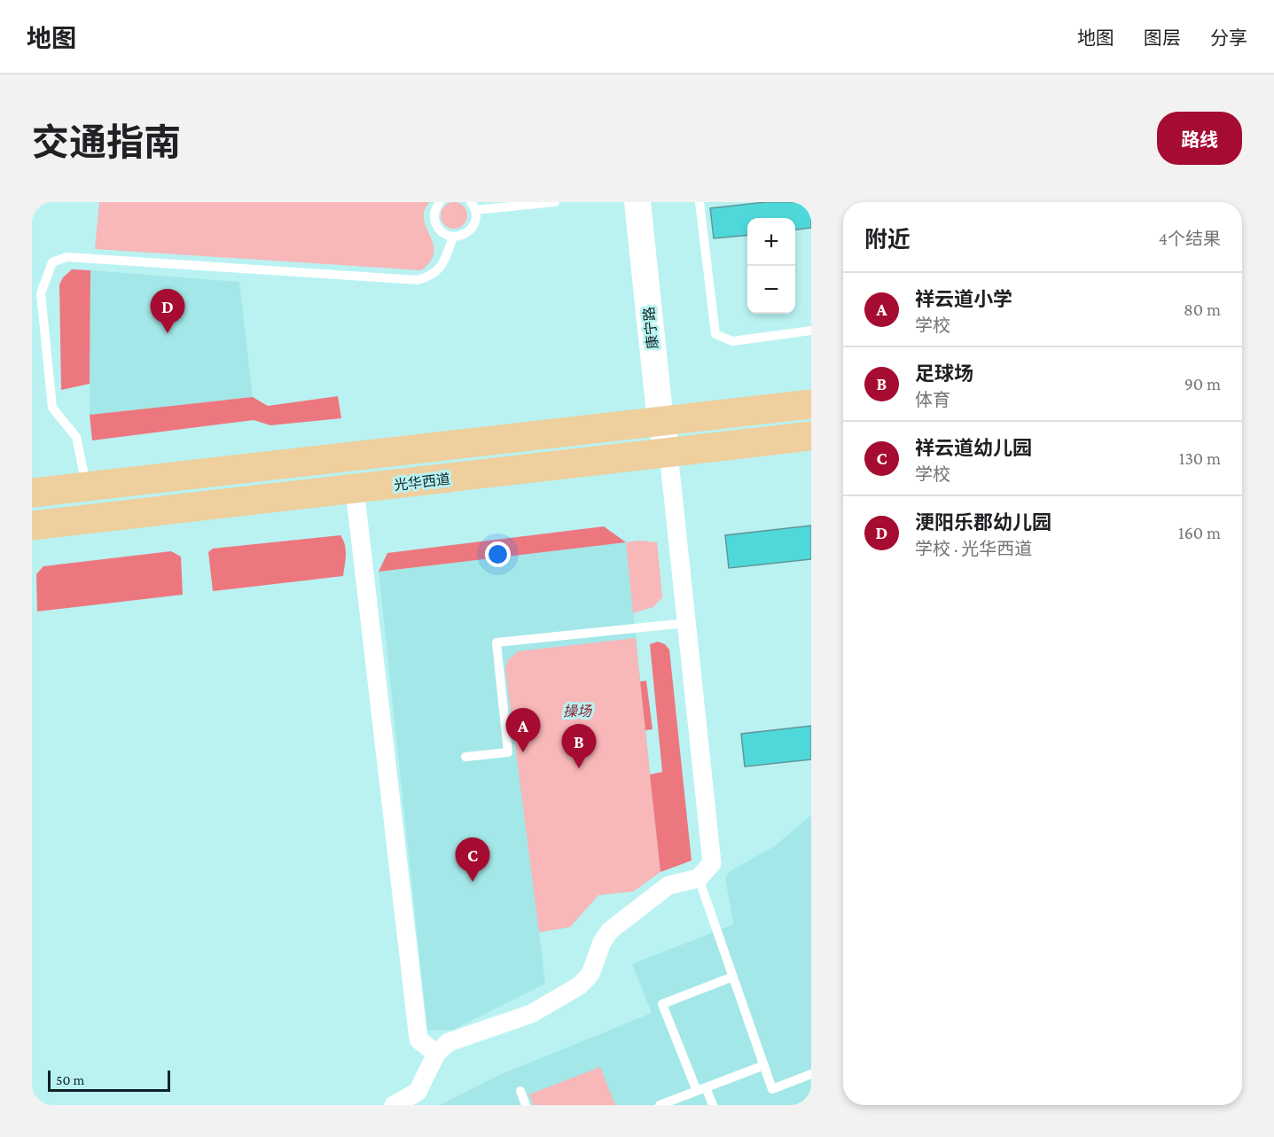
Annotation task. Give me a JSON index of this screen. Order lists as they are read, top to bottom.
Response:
{
  "streets": {
    "main road": ["康宁路", "光华西道"]
  },
  "crossings": [
    ["康宁路", "光华西道"]
  ],
  "parks": ["操场"],
  "scale_bar": "50 m",
  "page": {
    "header": "地图",
    "nav": ["地图", "图层", "分享"],
    "title": "交通指南",
    "buttons": "路线",
    "heading": ["附近", "4个结果"],
    "map_buttons": ["+", "−"],
    "list": [
      {
        "mark": "A",
        "name": "祥云道小学",
        "note": "学校",
        "value": "80 m"
      },
      {
        "mark": "B",
        "name": "足球场",
        "note": "体育",
        "value": "90 m"
      },
      {
        "mark": "C",
        "name": "祥云道幼儿园",
        "note": "学校",
        "value": "130 m"
      },
      {
        "mark": "D",
        "name": "浭阳乐郡幼儿园",
        "note": "学校 · 光华西道",
        "value": "160 m"
      }
    ],
    "pins": [
      "D",
      "A",
      "B",
      "C"
    ],
    "scale": "50 m"
  }
}
